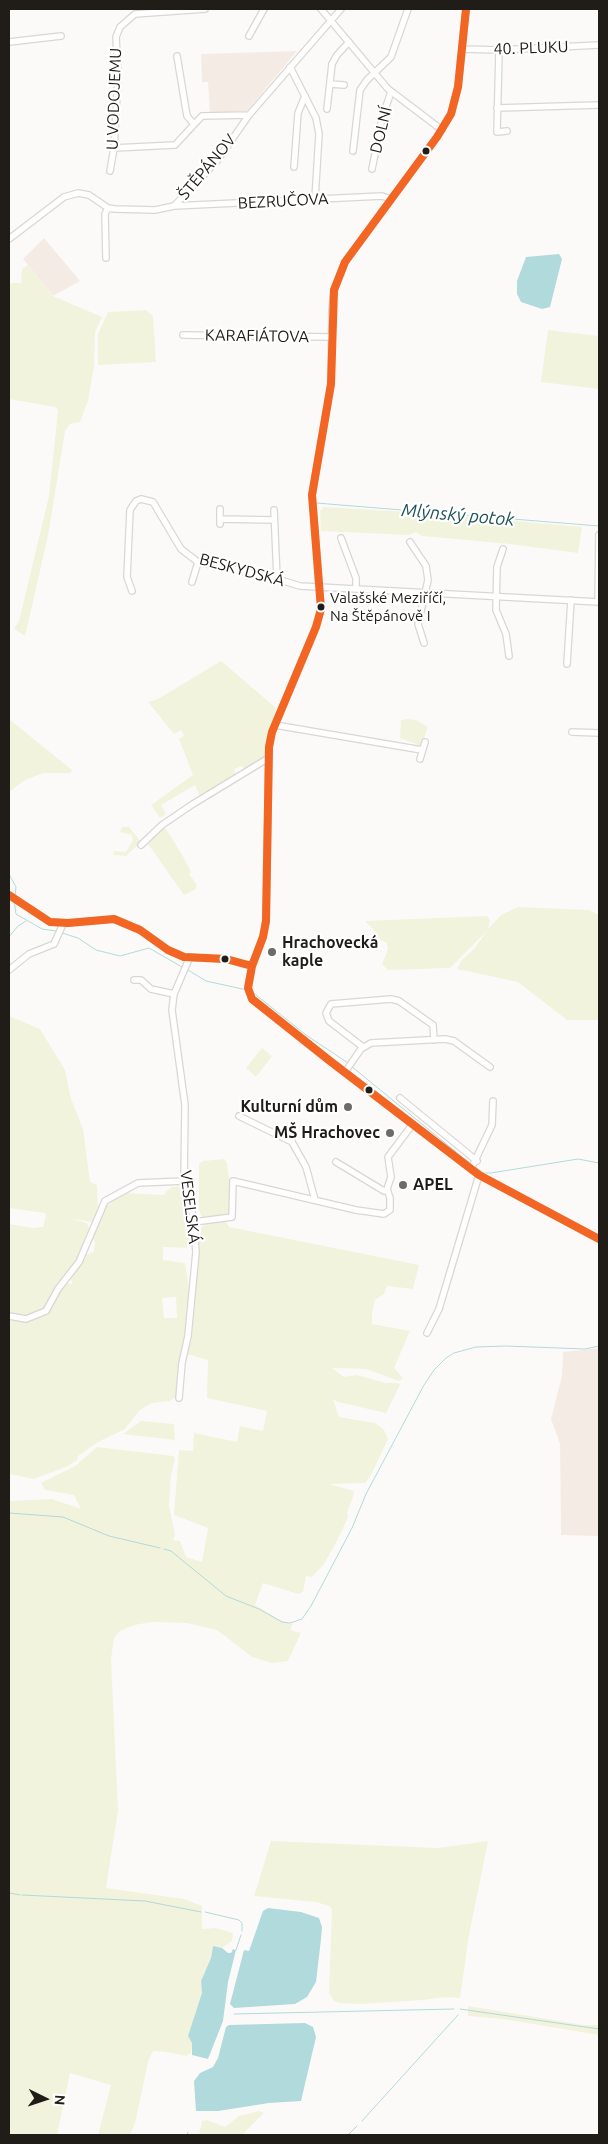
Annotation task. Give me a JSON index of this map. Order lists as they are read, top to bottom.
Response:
{
  "streets": {
    "street": [
      "40. PLUKU",
      "U VODOJEMU",
      "DOLNÍ",
      "ŠTĚPÁNOV",
      "BEZRUČOVA",
      "KARAFIÁTOVA",
      "BESKYDSKÁ",
      "VESELSKÁ"
    ]
  },
  "crossings": [
    ["ŠTĚPÁNOV", "BEZRUČOVA"]
  ],
  "water": ["Mlýnský potok"],
  "places": [
    "Valašské Meziříčí, Na Štěpánově I",
    "Hrachovecká kaple",
    "Kulturní dům",
    "MŠ Hrachovec",
    "APEL"
  ],
  "north": "right"
}
